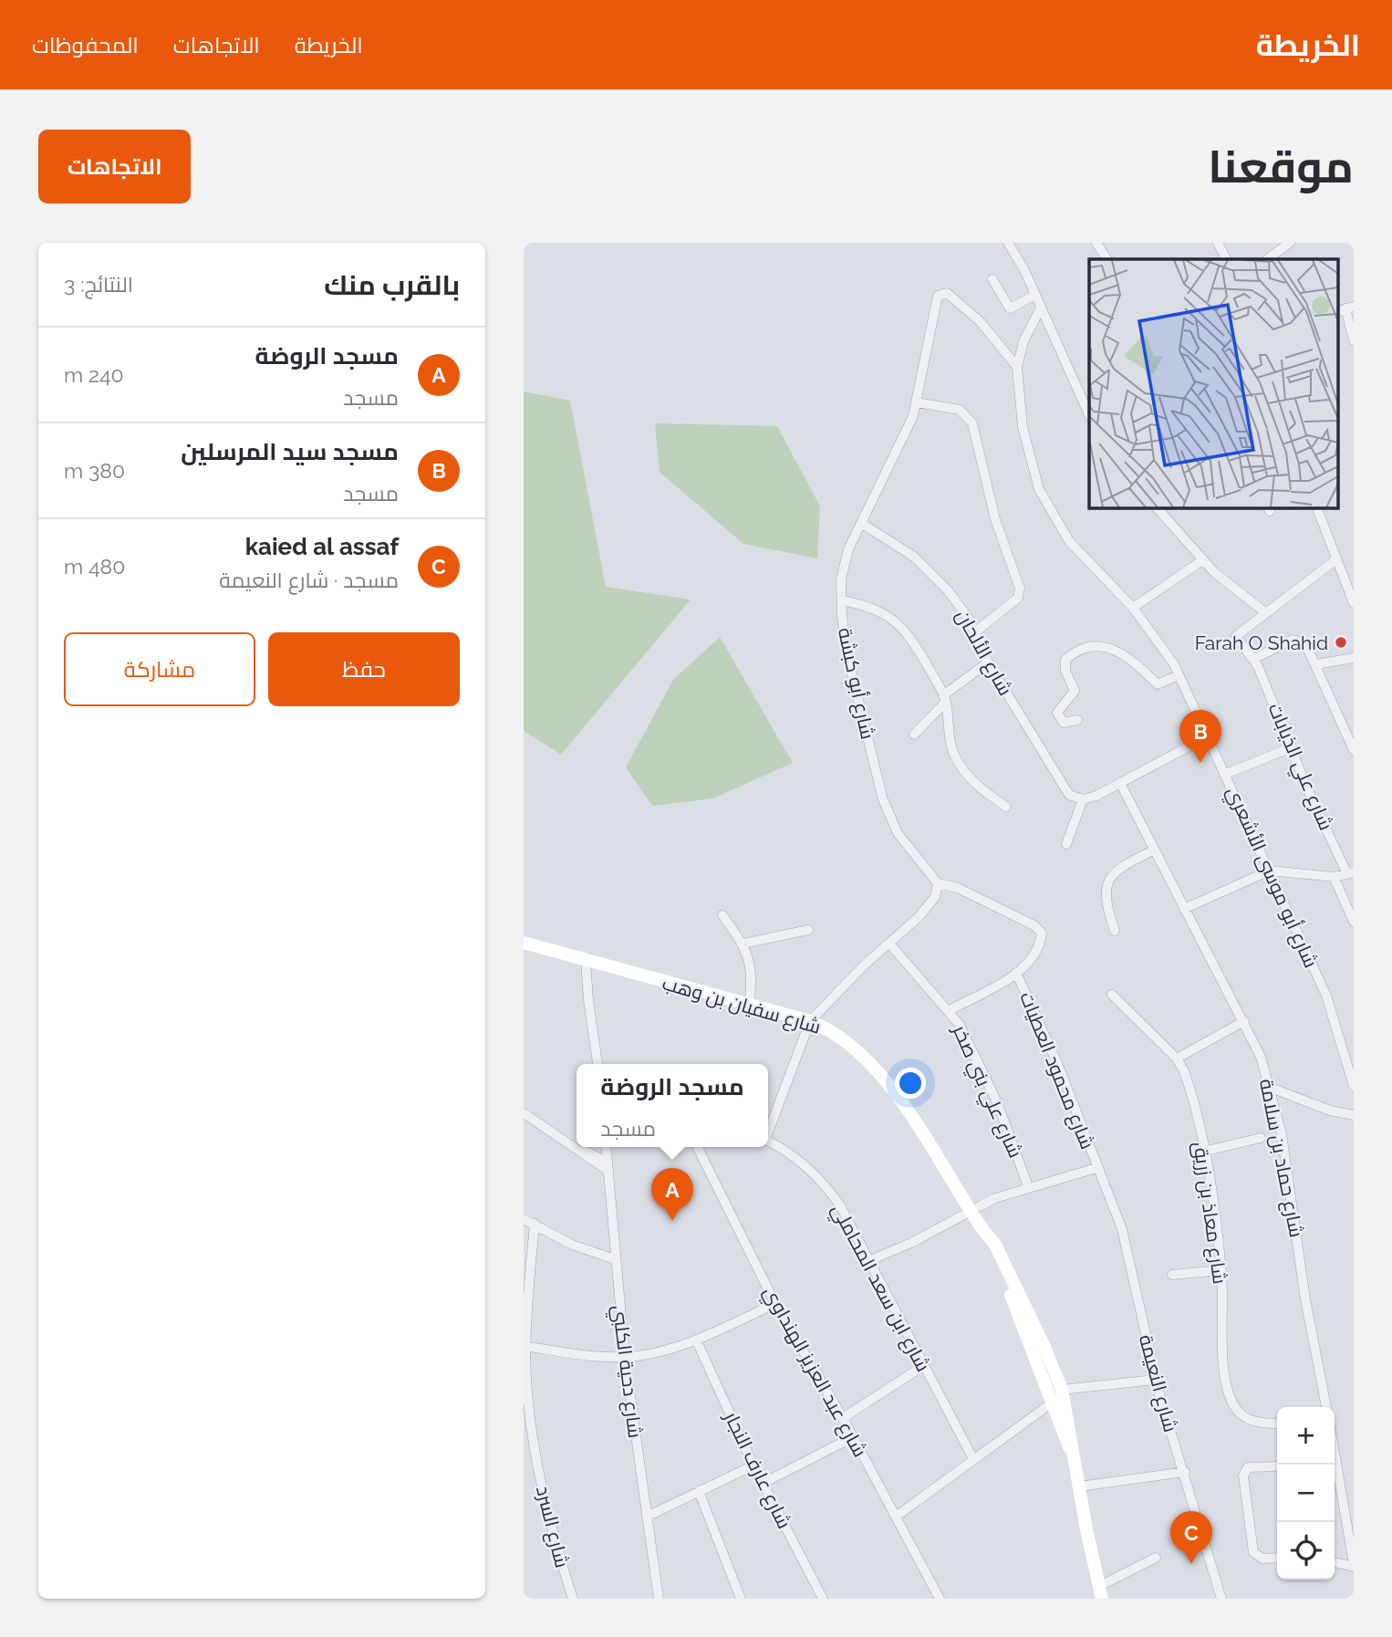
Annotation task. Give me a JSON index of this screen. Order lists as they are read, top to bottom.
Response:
{
  "streets": {
    "street": [
      "شارع الألحان",
      "شارع أبو كبشة",
      "شارع علي الذيابات",
      "شارع أبو موسى الأشعري",
      "شارع سفيان بن وهب",
      "شارع محمود العطيات",
      "شارع علي بني صخر",
      "شارع حماد بن سلامة",
      "شارع معاذ بن زريق",
      "شارع ابن سعد المحاملي",
      "شارع دحية الكلبي",
      "شارع عبد العزيز الهنداوي",
      "شارع النعيمة",
      "شارع عارف النجار",
      "شارع السرد"
    ]
  },
  "crossings": [
    ["شارع الألحان", "شارع أبو كبشة"],
    ["شارع أبو كبشة", "شارع أبو موسى الأشعري"],
    ["شارع أبو كبشة", "شارع محمود العطيات"],
    ["شارع محمود العطيات", "شارع علي بني صخر"],
    ["شارع محمود العطيات", "شارع النعيمة"]
  ],
  "places": ["Farah O Shahid"],
  "page": {
    "header": "الخريطة",
    "nav": ["الخريطة", "الاتجاهات", "المحفوظات"],
    "title": "موقعنا",
    "buttons": [
      "الاتجاهات",
      ["حفظ", "مشاركة"]
    ],
    "heading": ["بالقرب منك", "النتائج: 3"],
    "list": [
      {
        "mark": "A",
        "name": "مسجد الروضة",
        "note": "مسجد",
        "value": "240 m"
      },
      {
        "mark": "B",
        "name": "مسجد سيد المرسلين",
        "note": "مسجد",
        "value": "380 m"
      },
      {
        "mark": "C",
        "name": "kaied al assaf",
        "note": "مسجد · شارع النعيمة",
        "value": "480 m"
      }
    ],
    "pins": ["B", "A", "C"],
    "popup": ["مسجد الروضة", "مسجد"],
    "map_buttons": ["+", "−"]
  }
}
